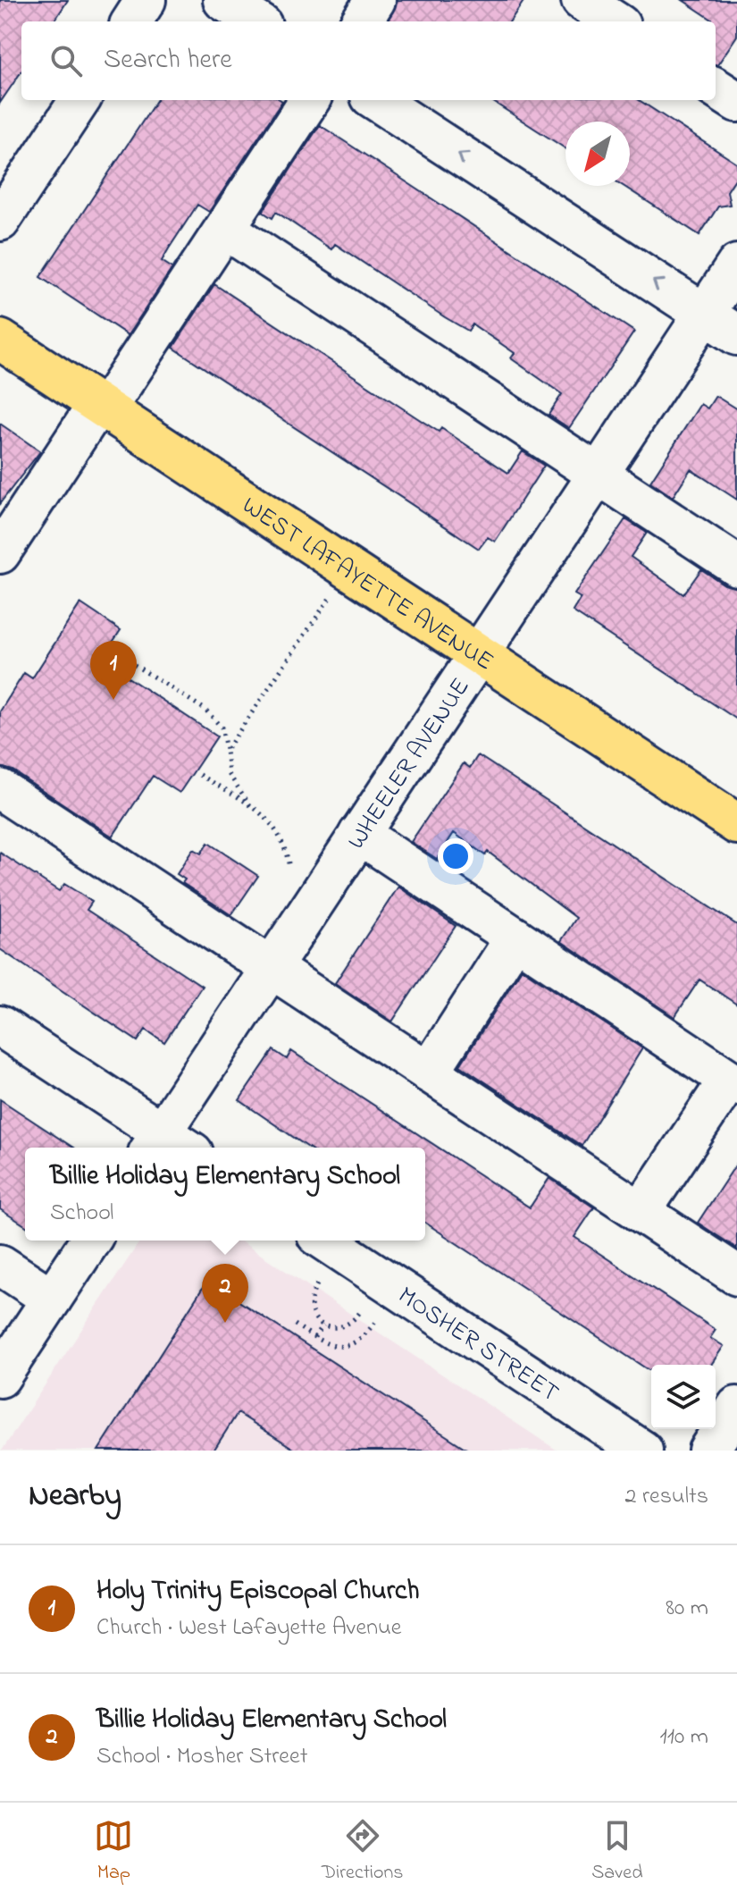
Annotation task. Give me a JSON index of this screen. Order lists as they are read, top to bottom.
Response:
{
  "streets": {
    "main road": ["WEST LAFAYETTE AVENUE"],
    "street": ["WHEELER AVENUE", "MOSHER STREET"]
  },
  "crossings": [
    ["WEST LAFAYETTE AVENUE", "WHEELER AVENUE"]
  ],
  "north": "bottom left",
  "page": {
    "search": "Search here",
    "pins": ["1", "2"],
    "popup": ["Billie Holiday Elementary School", "School"],
    "heading": ["Nearby", "2 results"],
    "list": [
      {
        "mark": "1",
        "name": "Holy Trinity Episcopal Church",
        "note": "Church · West Lafayette Avenue",
        "value": "80 m"
      },
      {
        "mark": "2",
        "name": "Billie Holiday Elementary School",
        "note": "School · Mosher Street",
        "value": "110 m"
      }
    ],
    "nav": ["Map", "Directions", "Saved"]
  }
}
